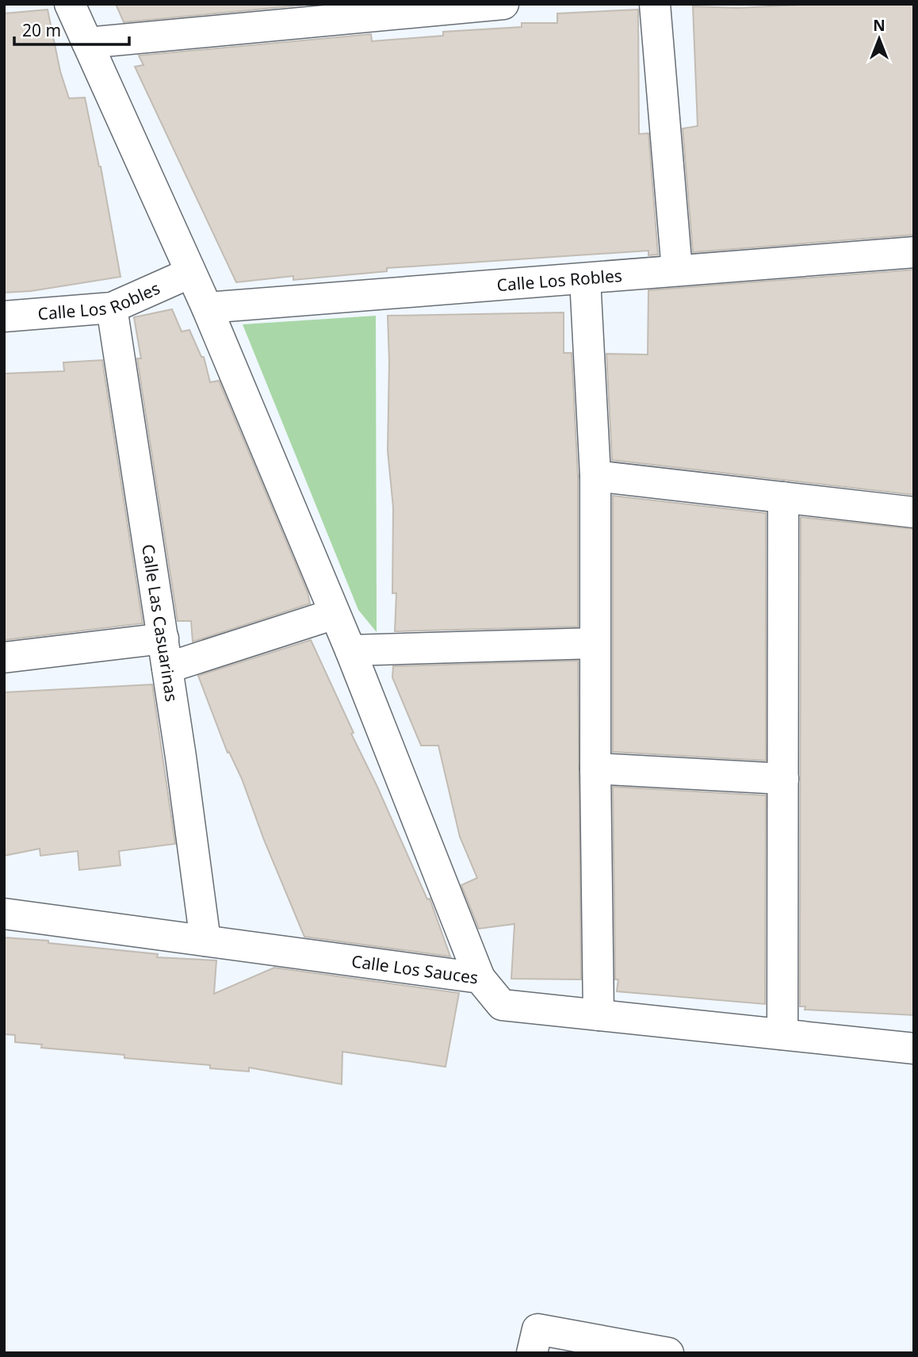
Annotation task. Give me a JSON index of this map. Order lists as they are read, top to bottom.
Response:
{
  "streets": {
    "street": ["Calle Los Robles", "Calle Las Casuarinas", "Calle Los Sauces"]
  },
  "crossings": [
    ["Calle Los Robles", "Calle Las Casuarinas"],
    ["Calle Las Casuarinas", "Calle Los Sauces"]
  ],
  "scale_bar": "20 m",
  "north": "top"
}
